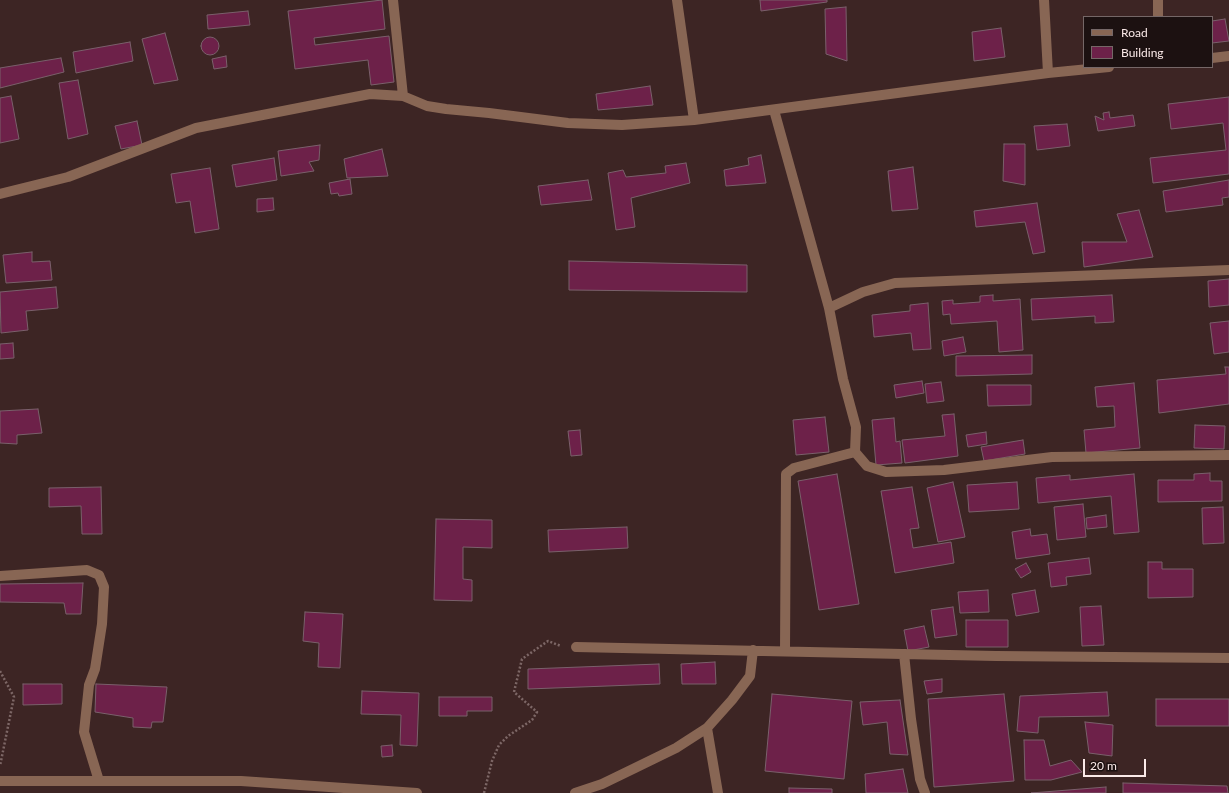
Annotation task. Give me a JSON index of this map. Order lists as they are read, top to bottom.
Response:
{
  "legend": ["Road", "Building"],
  "scale_bar": "20 m"
}
